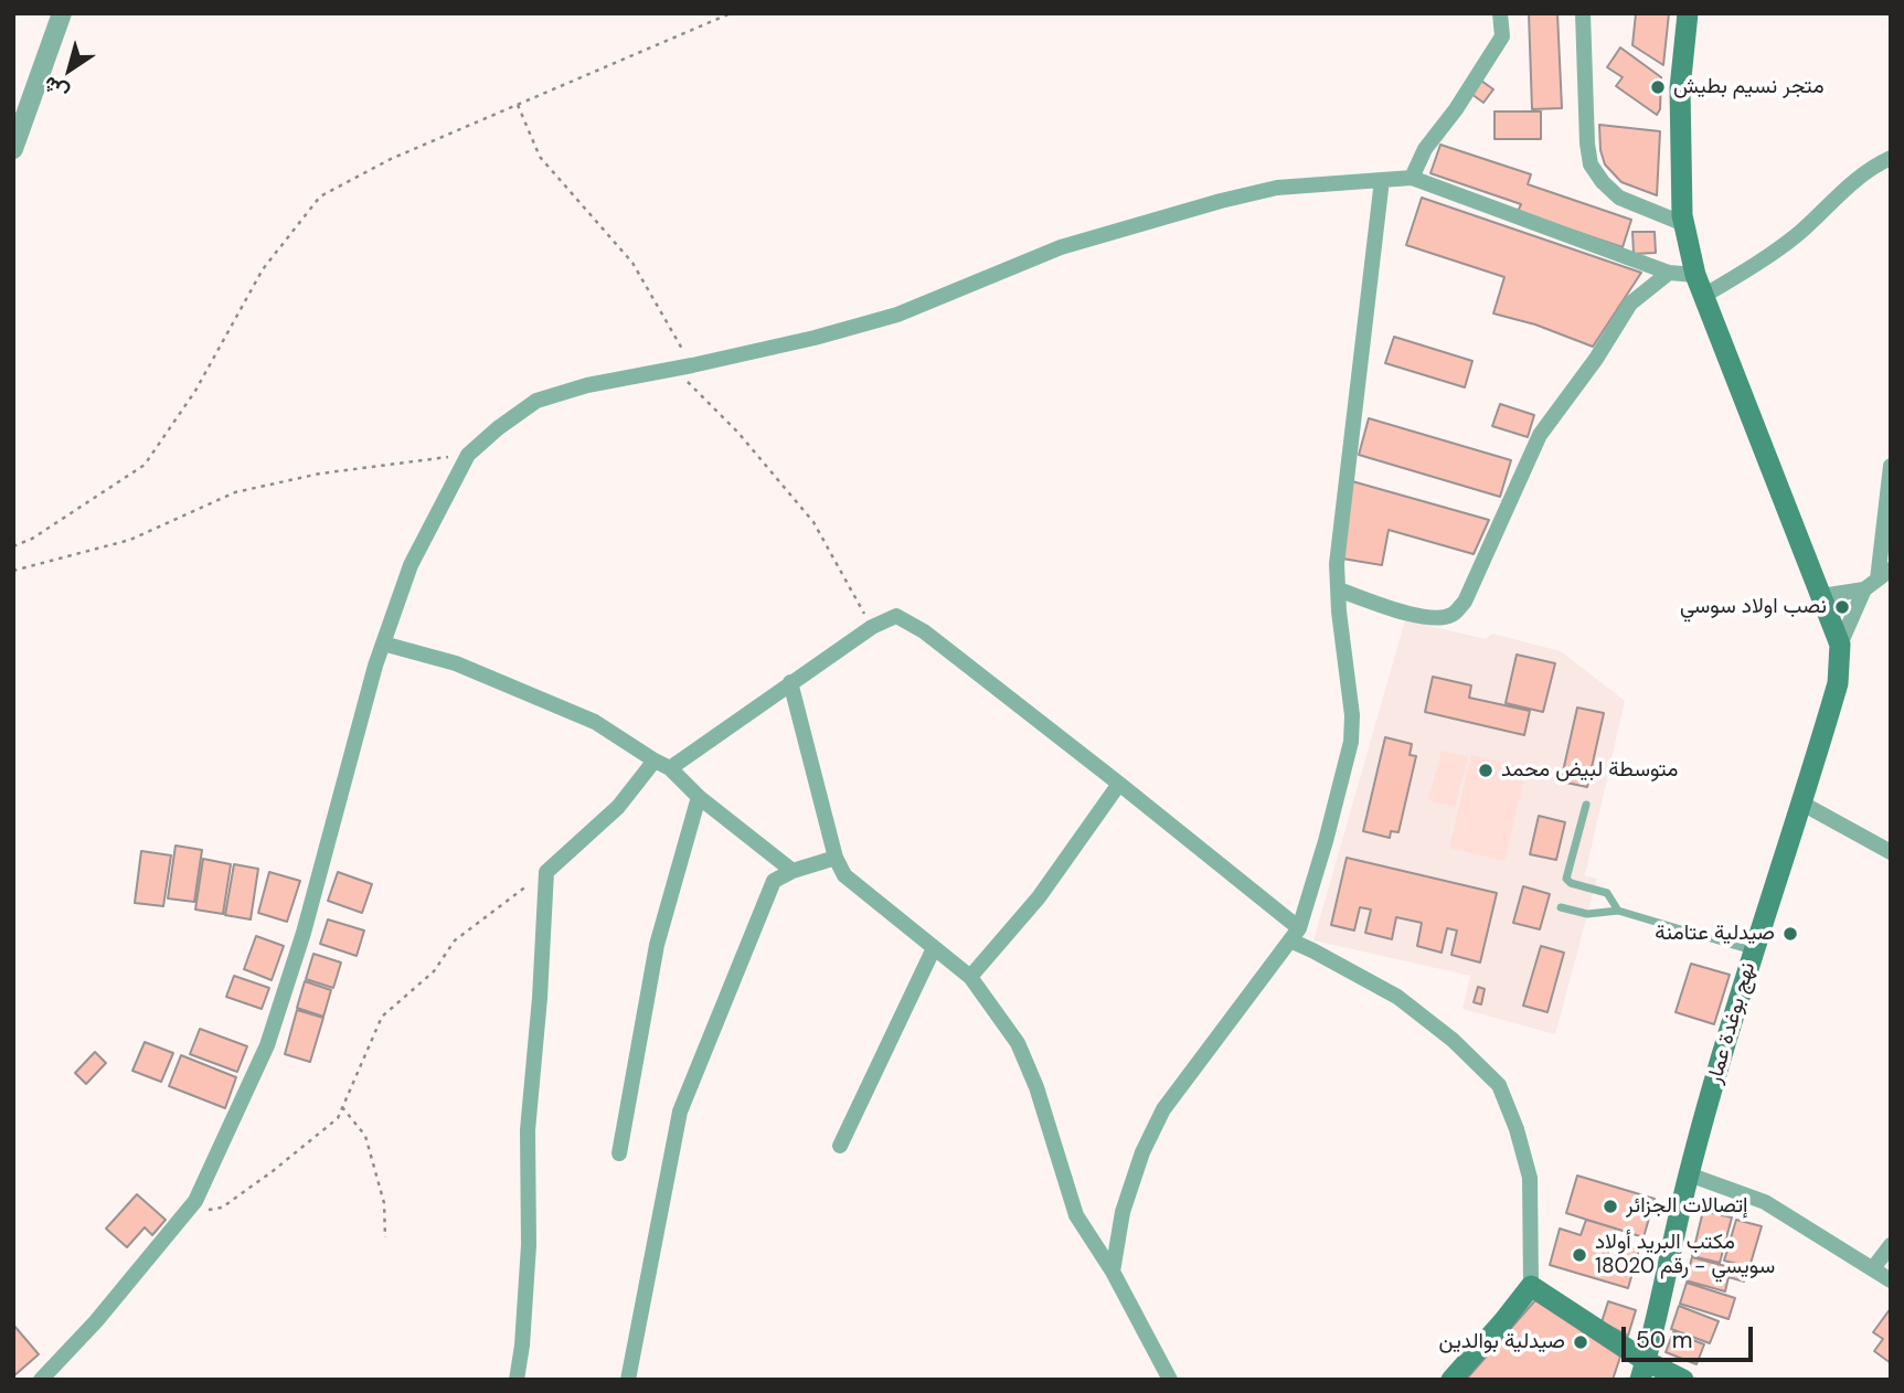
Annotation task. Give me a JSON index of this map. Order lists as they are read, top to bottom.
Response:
{
  "streets": {
    "main road": ["نهج بوغدة عمار"]
  },
  "places": [
    "متجر نسيم بطيش",
    "نصب اولاد سوسي",
    "متوسطة لبيض محمد",
    "صيدلية عتامنة",
    "إتصالات الجزائر",
    "مكتب البريد أولاد سويسي - رقم 18020",
    "صيدلية بوالدين"
  ],
  "scale_bar": "50 m",
  "north": "bottom left"
}
